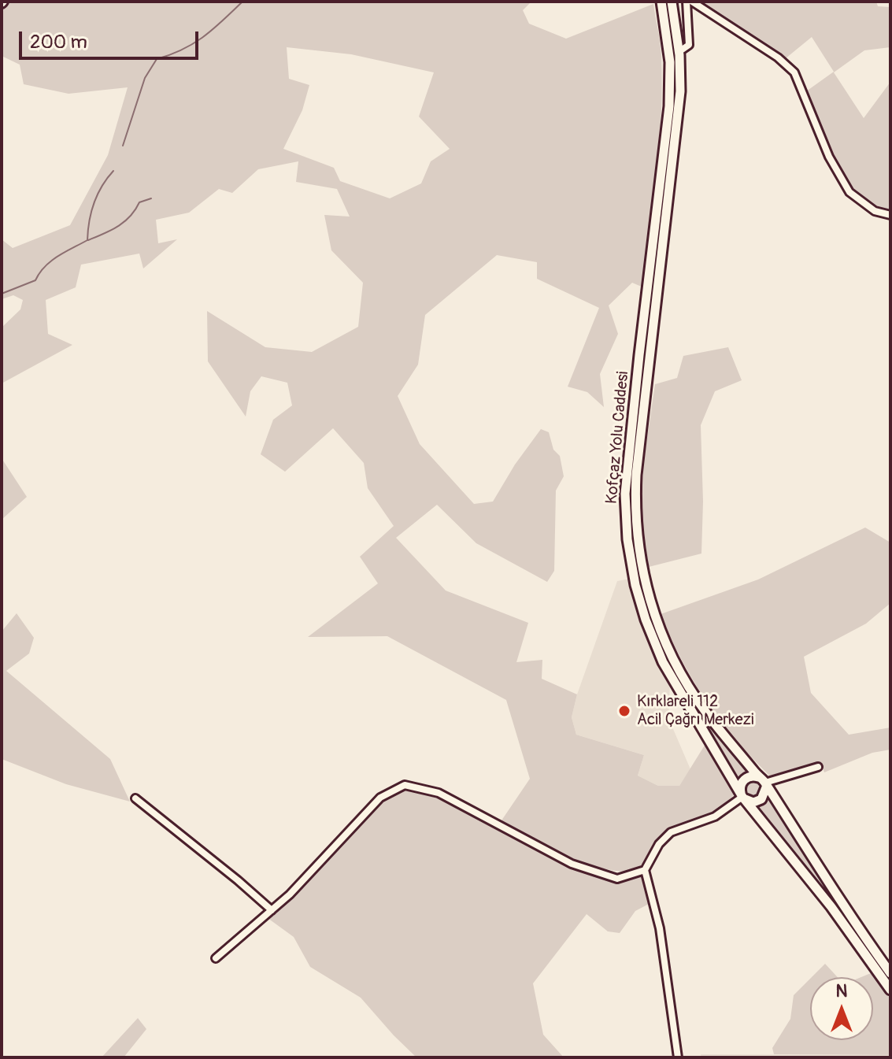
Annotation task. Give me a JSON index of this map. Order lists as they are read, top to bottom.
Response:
{
  "streets": {
    "main road": ["Kofçaz Yolu Caddesi"]
  },
  "places": ["Kırklareli 112 Acil Çağrı Merkezi"],
  "scale_bar": "200 m",
  "north": "top"
}
